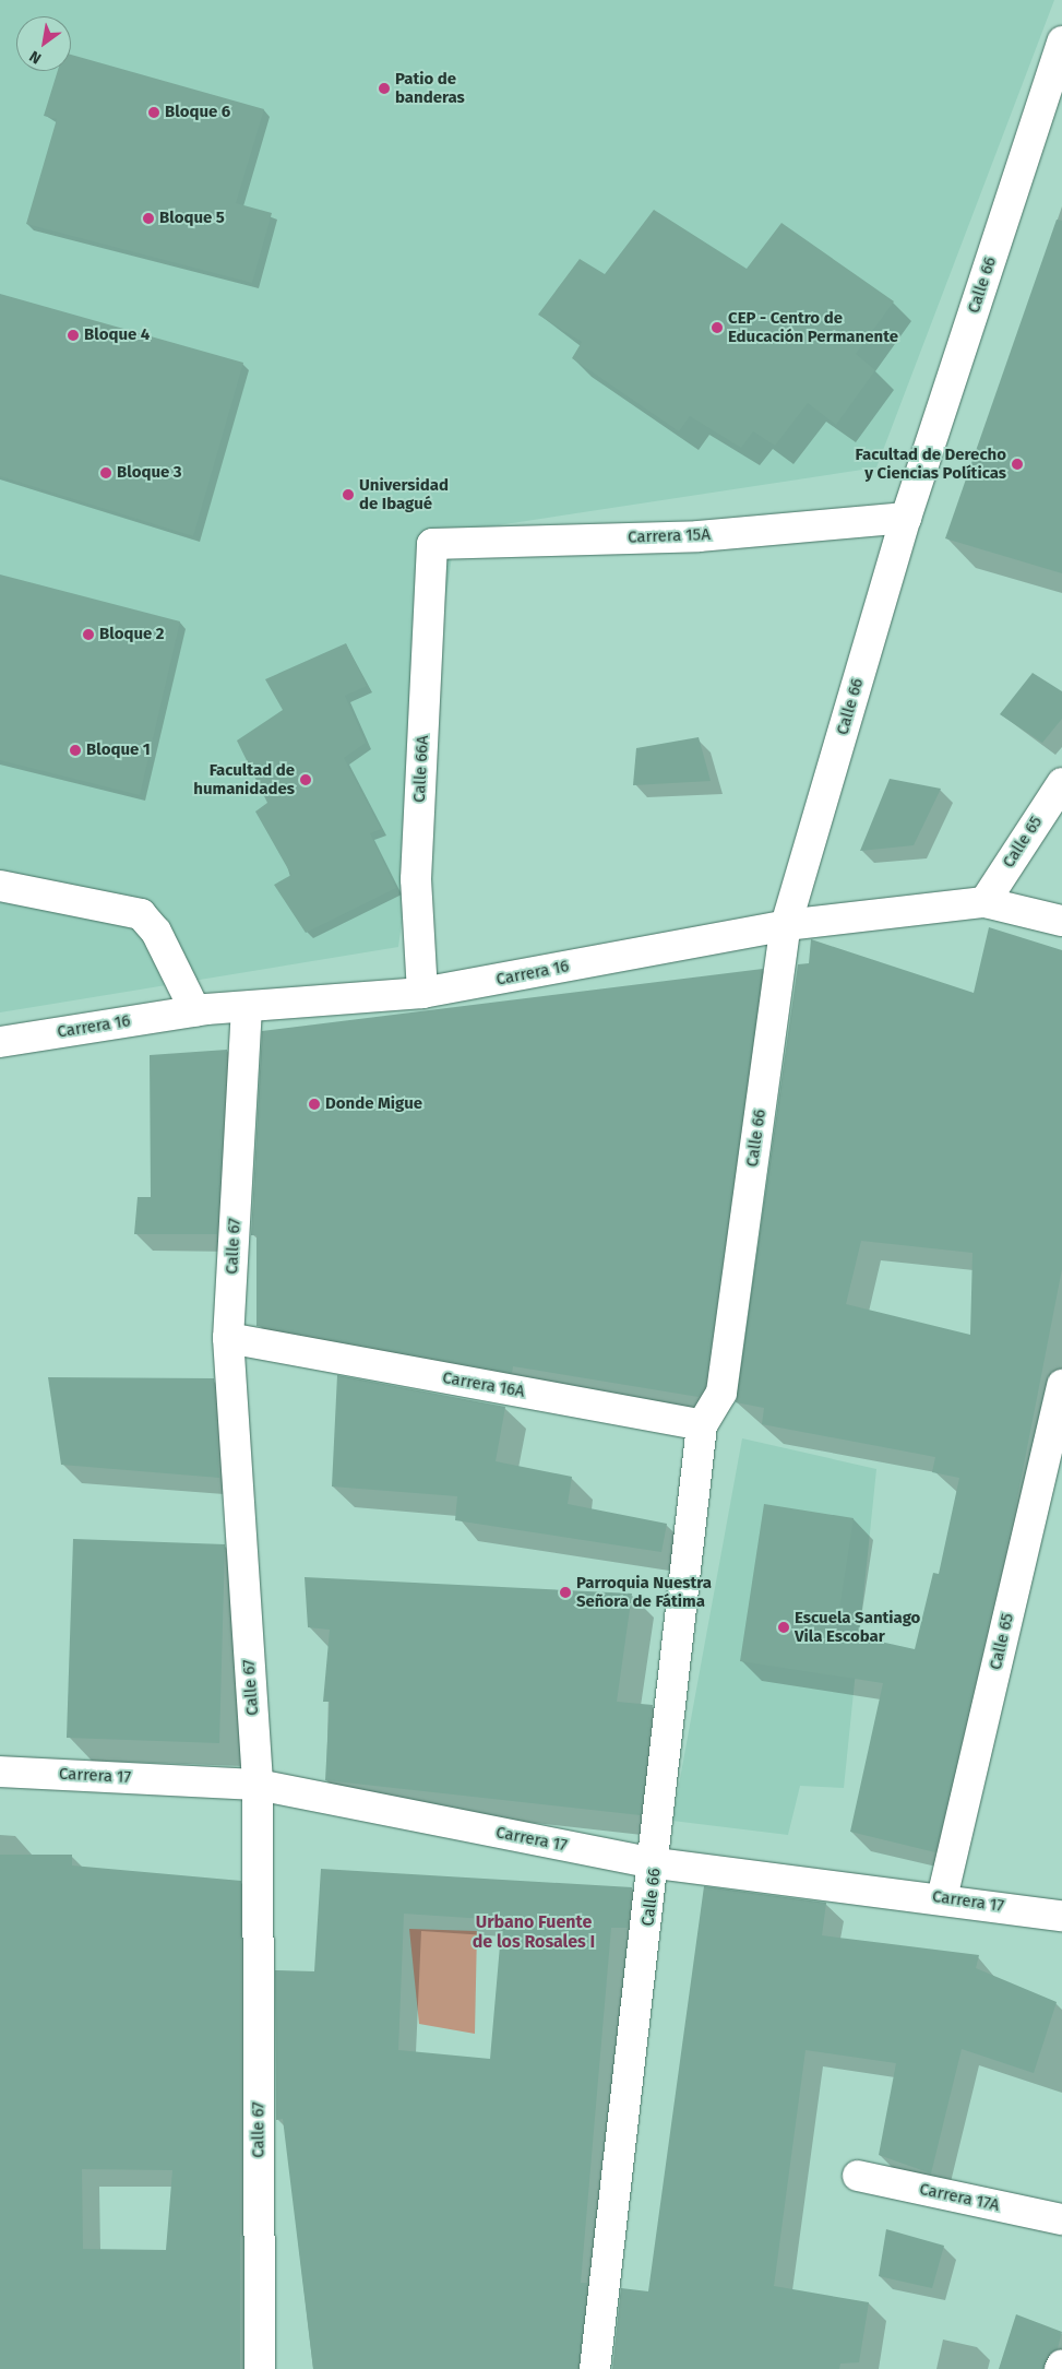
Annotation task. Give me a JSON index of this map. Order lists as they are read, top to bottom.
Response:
{
  "streets": {
    "street": [
      "Calle 66",
      "Carrera 15A",
      "Calle 66A",
      "Calle 65",
      "Carrera 16",
      "Calle 67",
      "Carrera 16A",
      "Carrera 17",
      "Carrera 17A"
    ]
  },
  "crossings": [
    ["Calle 66", "Carrera 15A"],
    ["Calle 66", "Carrera 16"],
    ["Calle 66", "Carrera 16A"],
    ["Calle 66", "Carrera 17"],
    ["Carrera 15A", "Calle 66A"],
    ["Calle 66A", "Carrera 16"],
    ["Calle 65", "Carrera 16"],
    ["Calle 65", "Carrera 17"],
    ["Carrera 16", "Calle 67"],
    ["Calle 67", "Carrera 16A"],
    ["Calle 67", "Carrera 17"]
  ],
  "districts": ["Urbano Fuente de los Rosales I"],
  "places": [
    "Patio de banderas",
    "Bloque 6",
    "Bloque 5",
    "CEP - Centro de Educación Permanente",
    "Bloque 4",
    "Facultad de Derecho y Ciencias Políticas",
    "Bloque 3",
    "Universidad de Ibagué",
    "Bloque 2",
    "Bloque 1",
    "Facultad de humanidades",
    "Donde Migue",
    "Parroquia Nuestra Señora de Fátima",
    "Escuela Santiago Vila Escobar"
  ],
  "north": "bottom left"
}
